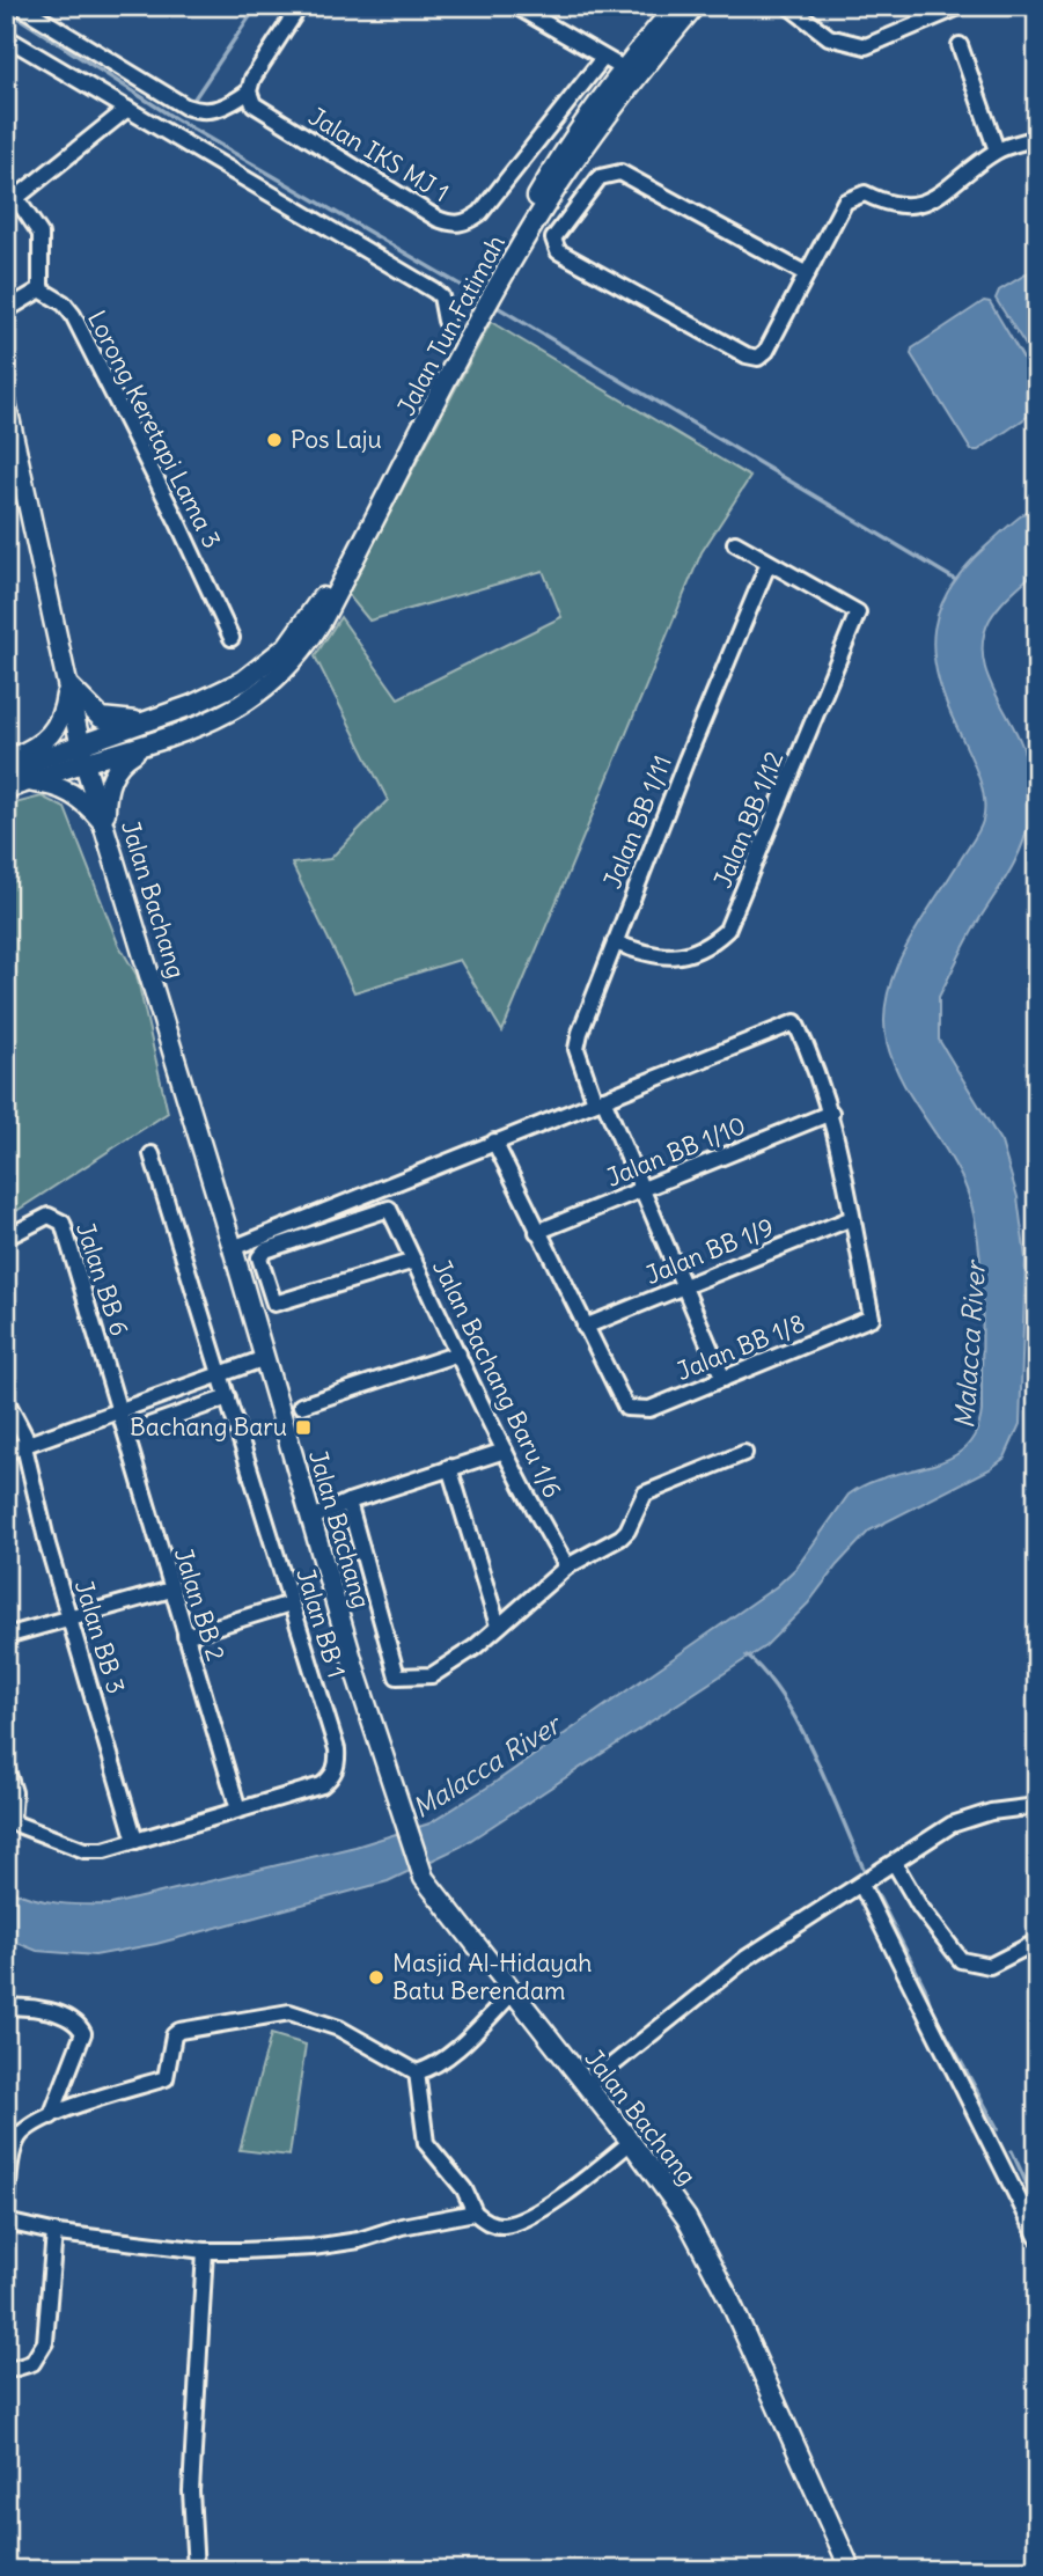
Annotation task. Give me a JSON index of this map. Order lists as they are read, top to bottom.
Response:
{
  "streets": {
    "street": [
      "Jalan IKS MJ 1",
      "Jalan Tun Fatimah",
      "Lorong Keretapi Lama 3",
      "Jalan BB 1/12",
      "Jalan BB 1/11",
      "Jalan Bachang",
      "Jalan BB 1/10",
      "Jalan BB 1/9",
      "Jalan BB 6",
      "Jalan BB 1/8",
      "Jalan Bachang Baru 1/6",
      "Jalan BB 2",
      "Jalan BB 1",
      "Jalan BB 3"
    ]
  },
  "crossings": [
    ["Jalan Tun Fatimah", "Jalan Bachang"],
    ["Jalan BB 1/12", "Jalan BB 1/11"],
    ["Jalan BB 1/11", "Jalan BB 1/10"],
    ["Jalan BB 1/11", "Jalan BB 1/9"],
    ["Jalan BB 1/11", "Jalan BB 1/8"],
    ["Jalan BB 1/9", "Jalan BB 1/8"],
    ["Jalan BB 6", "Jalan BB 2"],
    ["Jalan BB 2", "Jalan BB 1"],
    ["Jalan BB 1", "Jalan BB 3"]
  ],
  "water": ["Malacca River"],
  "places": {
    "other": ["Pos Laju", "Masjid Al-Hidayah Batu Berendam"],
    "transit": ["Bachang Baru"]
  }
}
